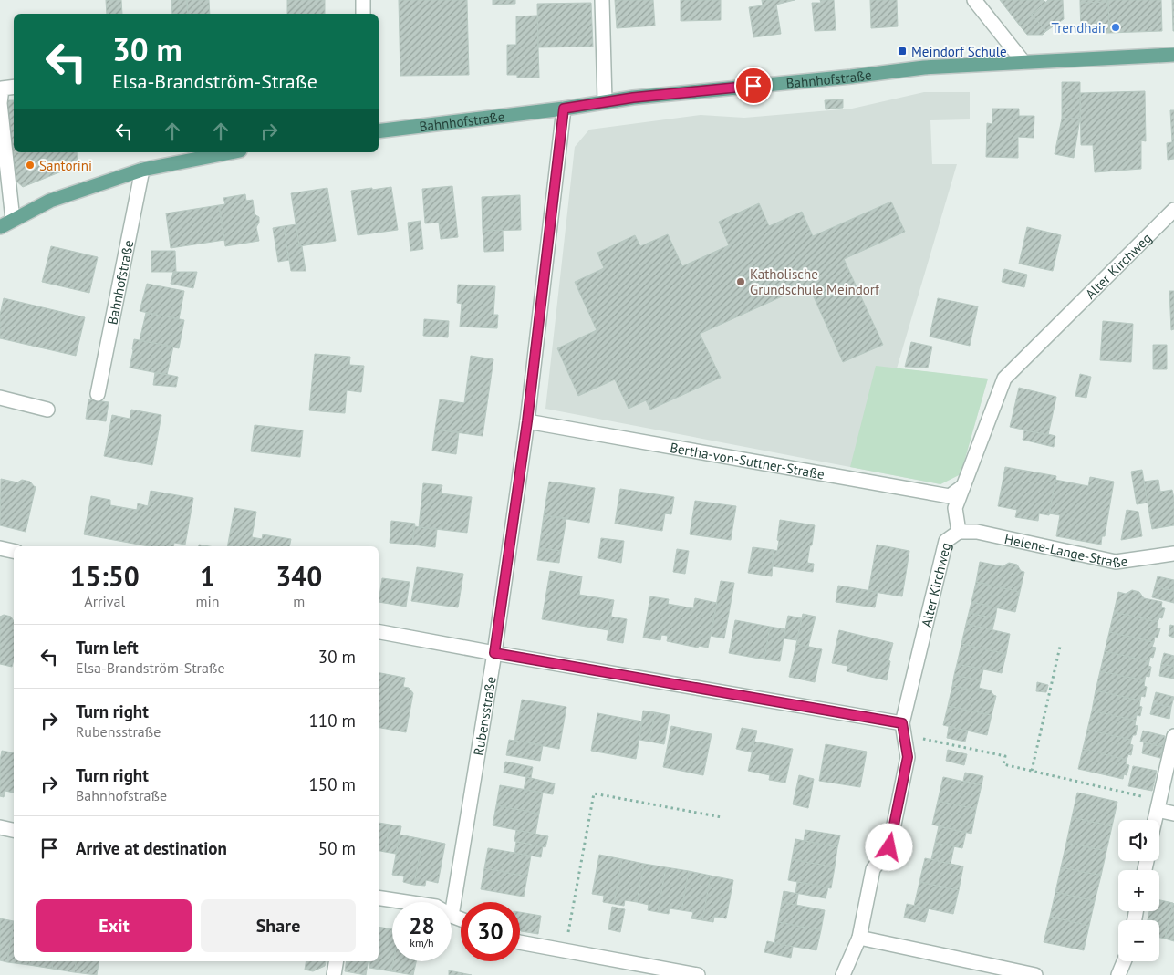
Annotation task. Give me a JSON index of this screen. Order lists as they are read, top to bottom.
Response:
{
  "streets": {
    "main road": ["Bahnhofstraße"],
    "street": [
      "Alter Kirchweg",
      "Bertha-von-Suttner-Straße",
      "Helene-Lange-Straße",
      "Rubensstraße"
    ]
  },
  "crossings": [
    ["Bahnhofstraße", "Rubensstraße"],
    ["Alter Kirchweg", "Bertha-von-Suttner-Straße"],
    ["Alter Kirchweg", "Helene-Lange-Straße"],
    ["Bertha-von-Suttner-Straße", "Rubensstraße"]
  ],
  "places": {
    "other": ["Trendhair", "Santorini", "Katholische Grundschule Meindorf"],
    "transit": ["Meindorf Schule"]
  },
  "page": {
    "turn": ["30 m", "Elsa-Brandström-Straße"],
    "eta": [
      "15:50",
      "Arrival",
      "1",
      "min",
      "340",
      "m"
    ],
    "list": [
      {
        "name": "Turn left",
        "note": "Elsa-Brandström-Straße",
        "value": "30 m"
      },
      {
        "name": "Turn right",
        "note": "Rubensstraße",
        "value": "110 m"
      },
      {
        "name": "Turn right",
        "note": "Bahnhofstraße",
        "value": "150 m"
      },
      {
        "name": "Arrive at destination",
        "value": "50 m"
      }
    ],
    "map_buttons": ["+", "−"],
    "buttons": ["Exit", "Share"],
    "speed": "28 km/h",
    "limit": "30"
  }
}
